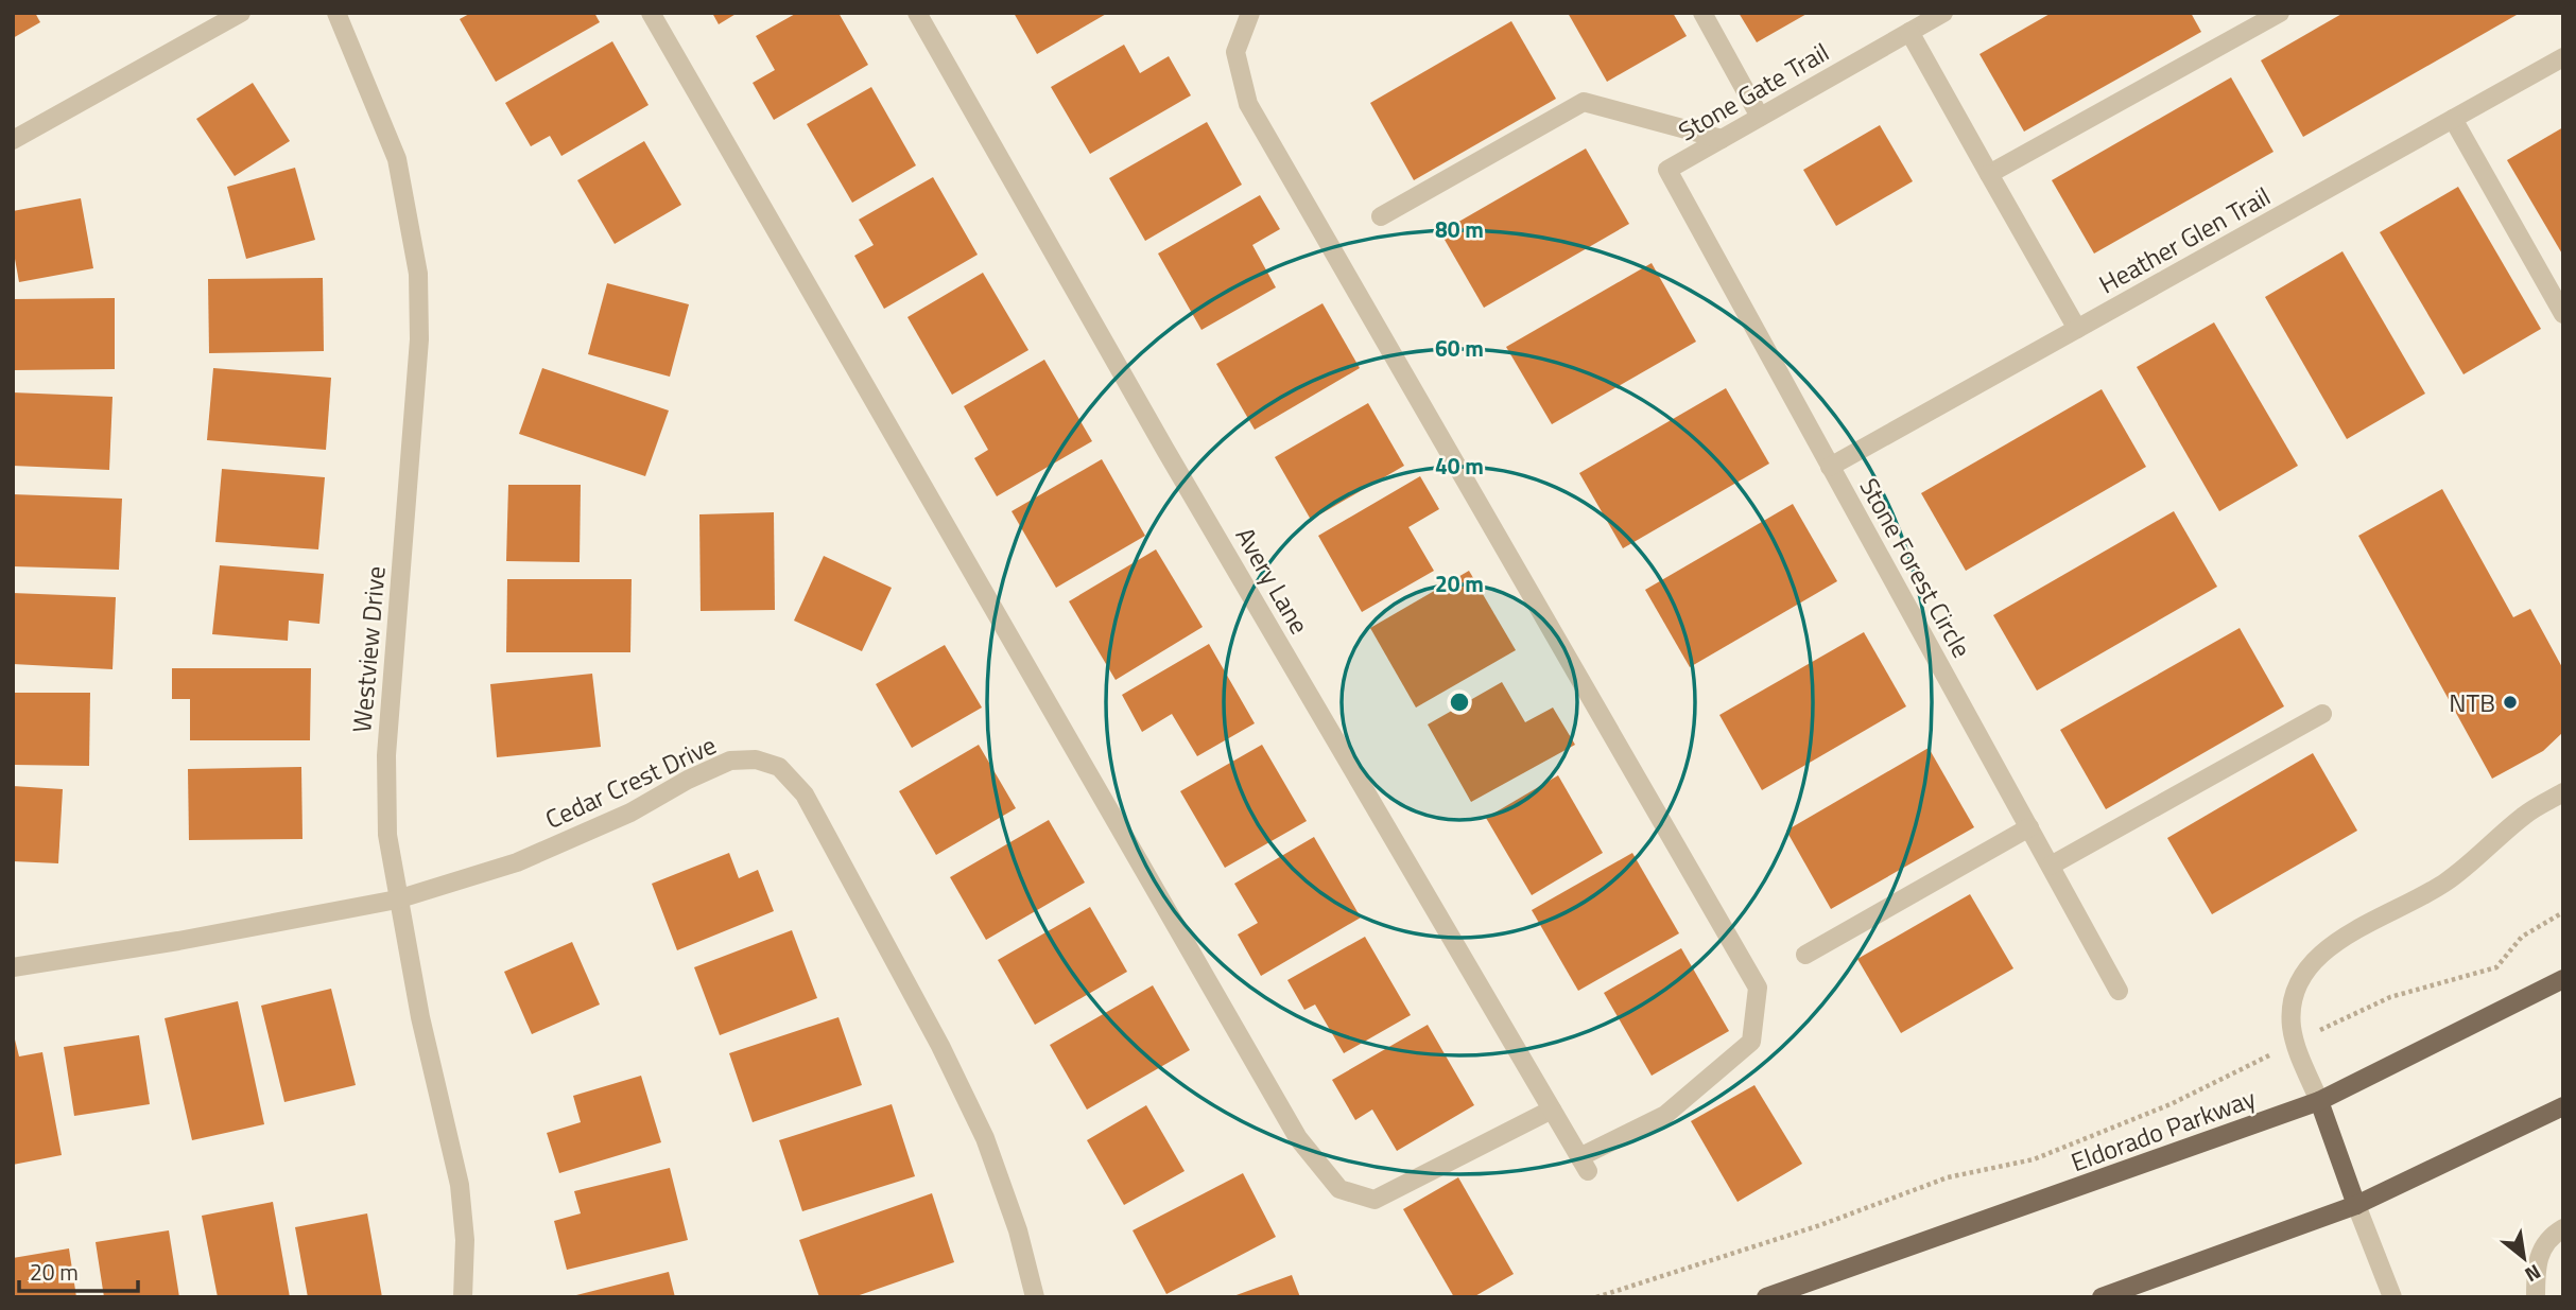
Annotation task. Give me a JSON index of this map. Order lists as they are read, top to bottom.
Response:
{
  "streets": {
    "main road": ["Eldorado Parkway"],
    "street": [
      "Stone Gate Trail",
      "Heather Glen Trail",
      "Stone Forest Circle",
      "Avery Lane",
      "Westview Drive",
      "Cedar Crest Drive"
    ]
  },
  "crossings": [
    ["Stone Gate Trail", "Stone Forest Circle"],
    ["Heather Glen Trail", "Stone Forest Circle"],
    ["Westview Drive", "Cedar Crest Drive"]
  ],
  "places": ["NTB"],
  "scale_bar": "20 m",
  "north": "bottom right",
  "rings": [
    "80 m",
    "60 m",
    "40 m",
    "20 m"
  ]
}
